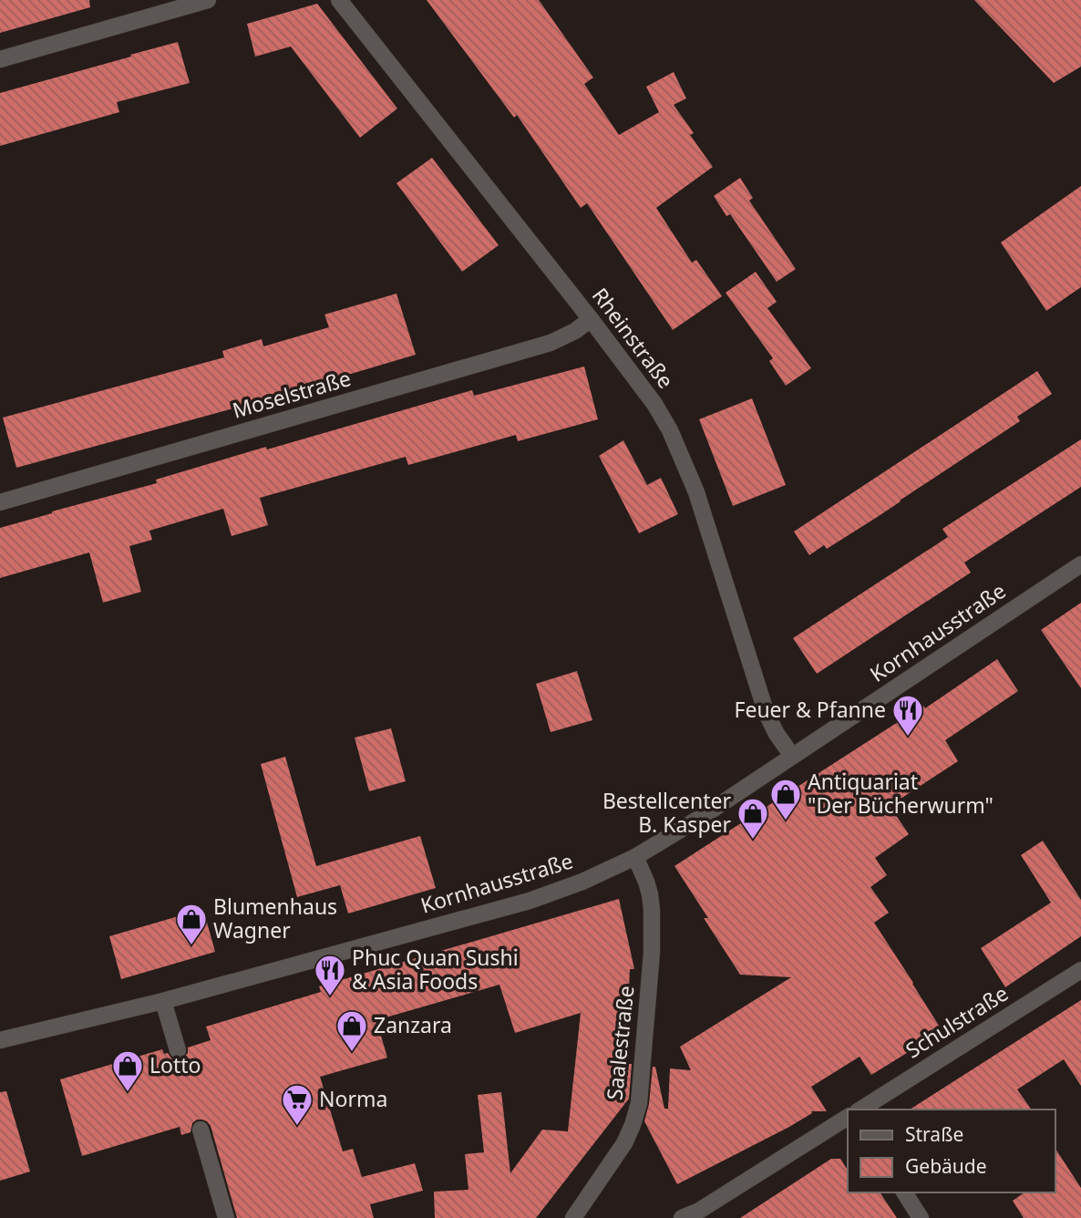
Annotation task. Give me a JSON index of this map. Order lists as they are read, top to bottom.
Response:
{
  "streets": {
    "street": [
      "Rheinstraße",
      "Moselstraße",
      "Kornhausstraße",
      "Schulstraße",
      "Saalestraße"
    ]
  },
  "crossings": [
    ["Rheinstraße", "Moselstraße"],
    ["Rheinstraße", "Kornhausstraße"],
    ["Kornhausstraße", "Saalestraße"]
  ],
  "places": {
    "restaurant": ["Feuer & Pfanne", "Phuc Quan Sushi & Asia Foods"],
    "shop": [
      "Antiquariat \"Der Bücherwurm\"",
      "Bestellcenter B. Kasper",
      "Blumenhaus Wagner",
      "Zanzara",
      "Lotto"
    ],
    "supermarket": ["Norma"]
  },
  "legend": ["Straße", "Gebäude"]
}
